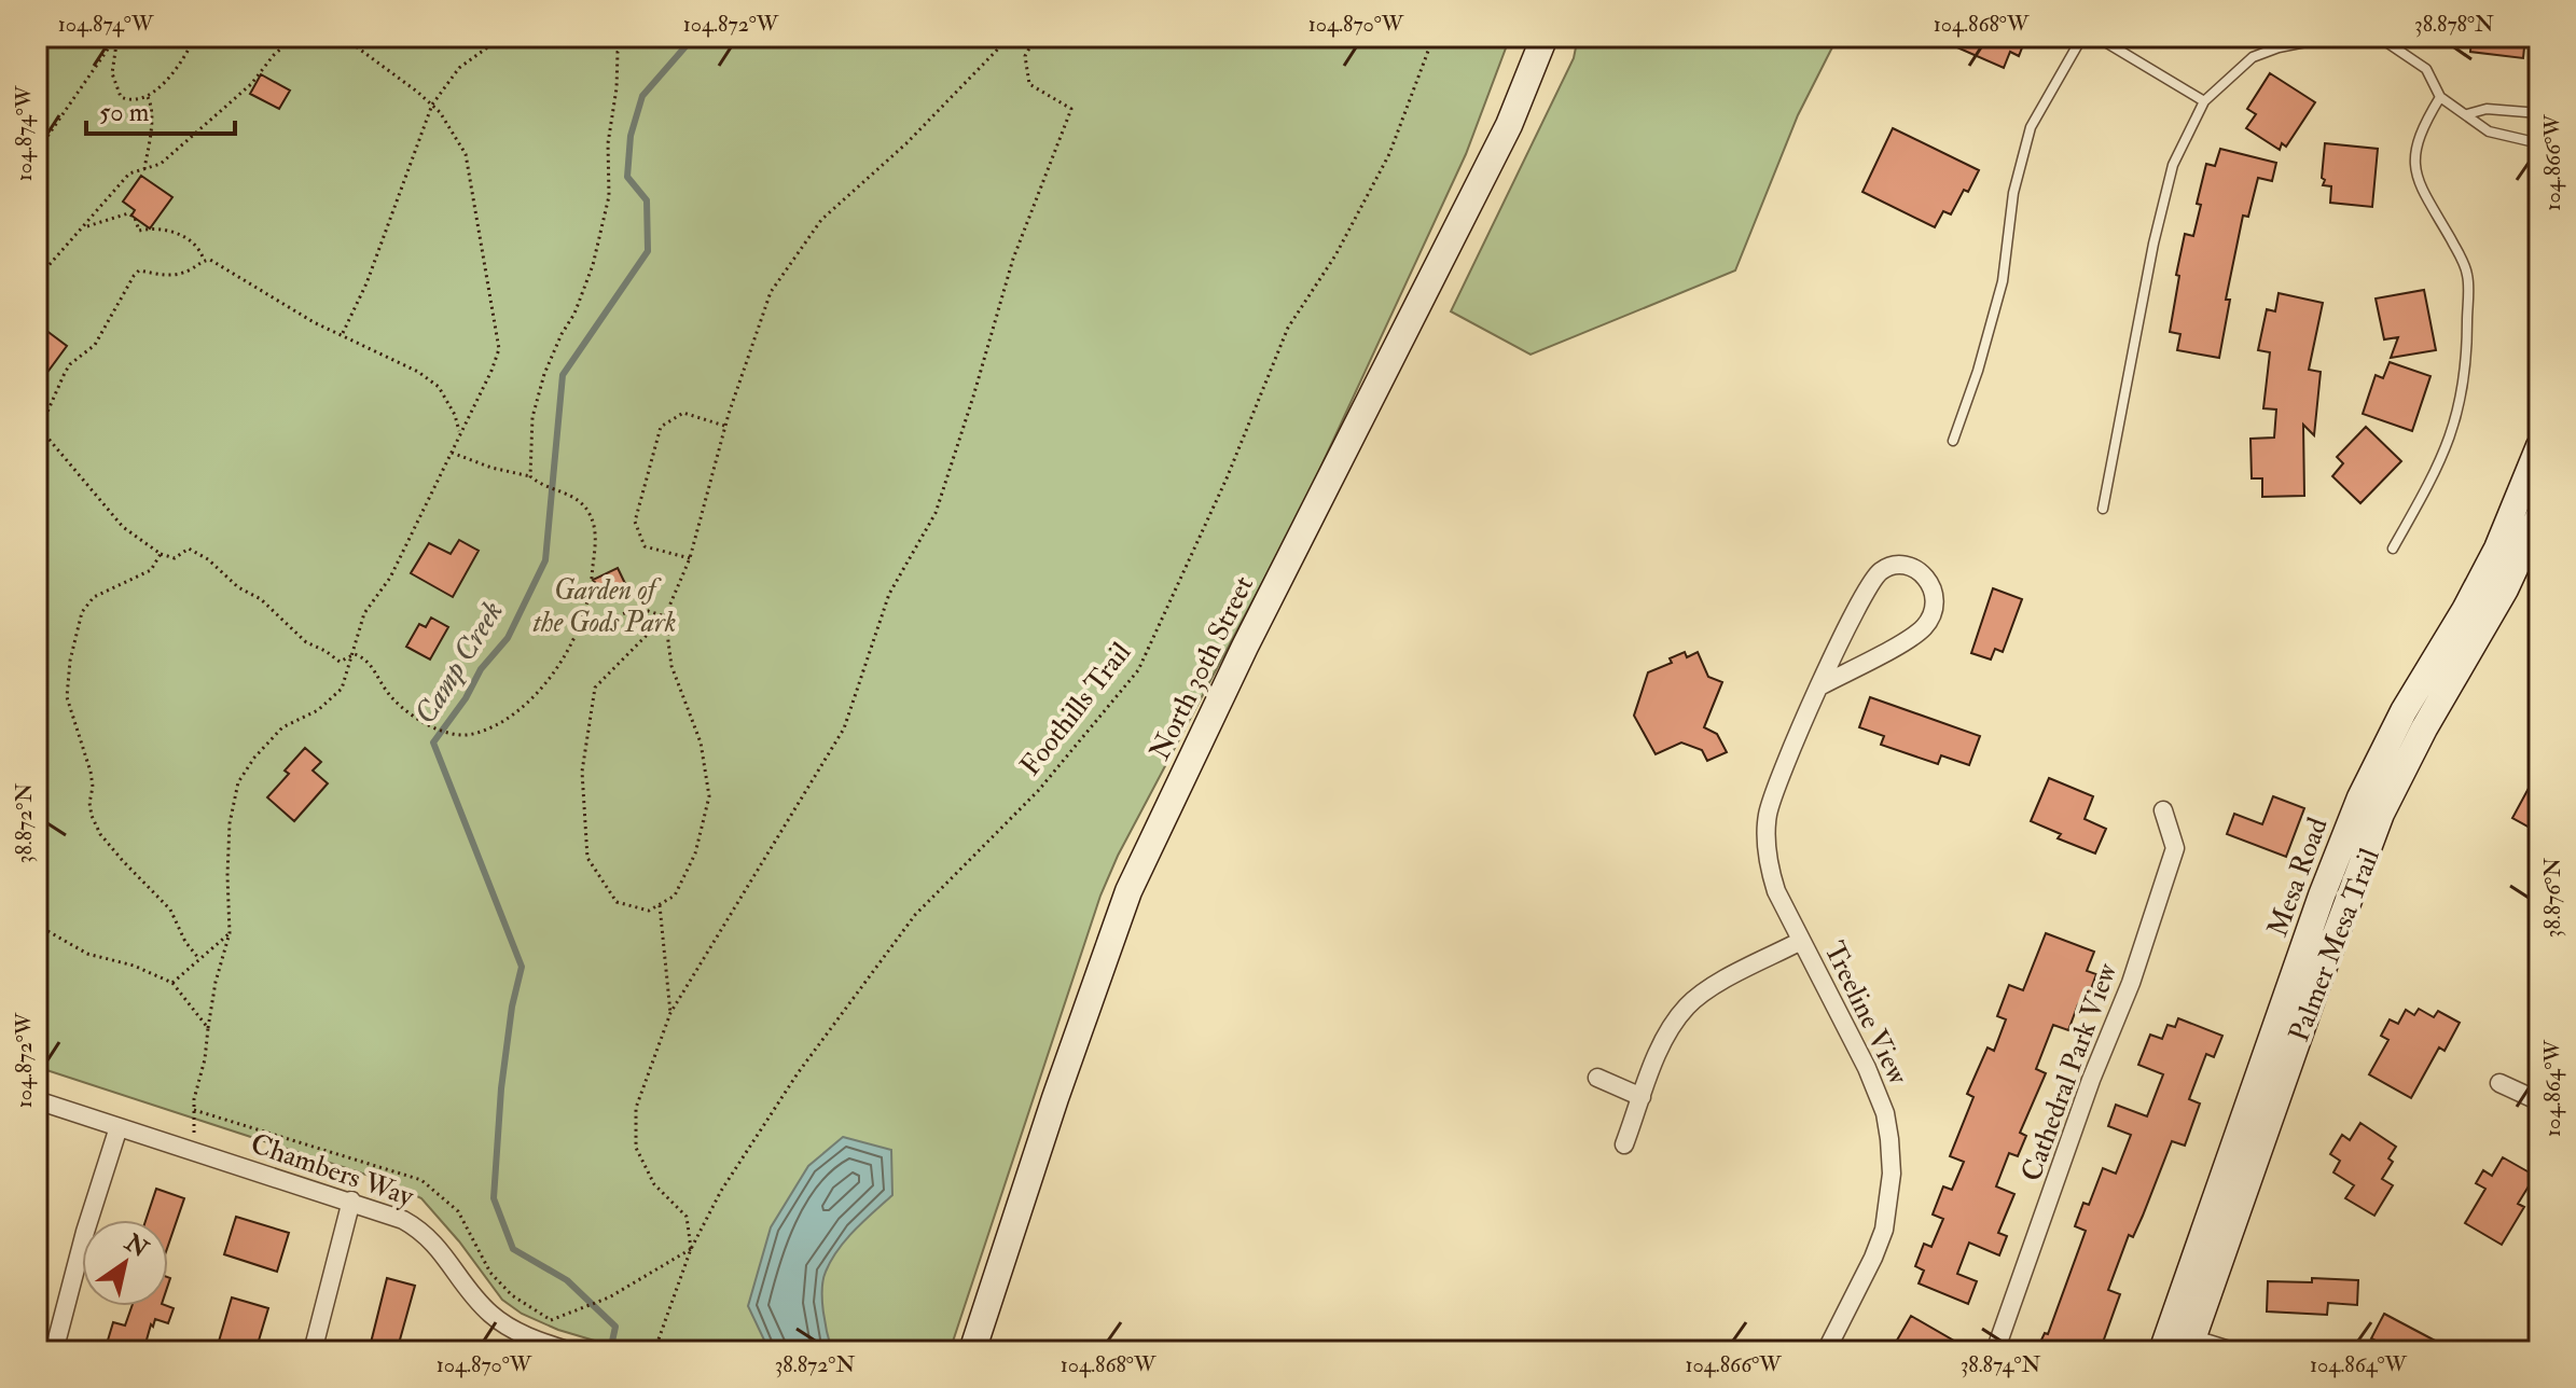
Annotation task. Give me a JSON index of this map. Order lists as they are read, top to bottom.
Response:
{
  "streets": {
    "main road": ["North 30th Street", "Mesa Road"],
    "street": ["Treeline View", "Cathedral Park View", "Chambers Way"],
    "path": ["Foothills Trail"]
  },
  "water": ["Camp Creek"],
  "parks": ["Garden of the Gods Park"],
  "scale_bar": "50 m",
  "north": "top right",
  "coordinates": [
    "104.874°W",
    "104.872°W",
    "104.870°W",
    "104.868°W",
    "38.878°N",
    "104.866°W",
    "38.872°N",
    "38.876°N",
    "104.864°W",
    "38.874°N"
  ]
}
